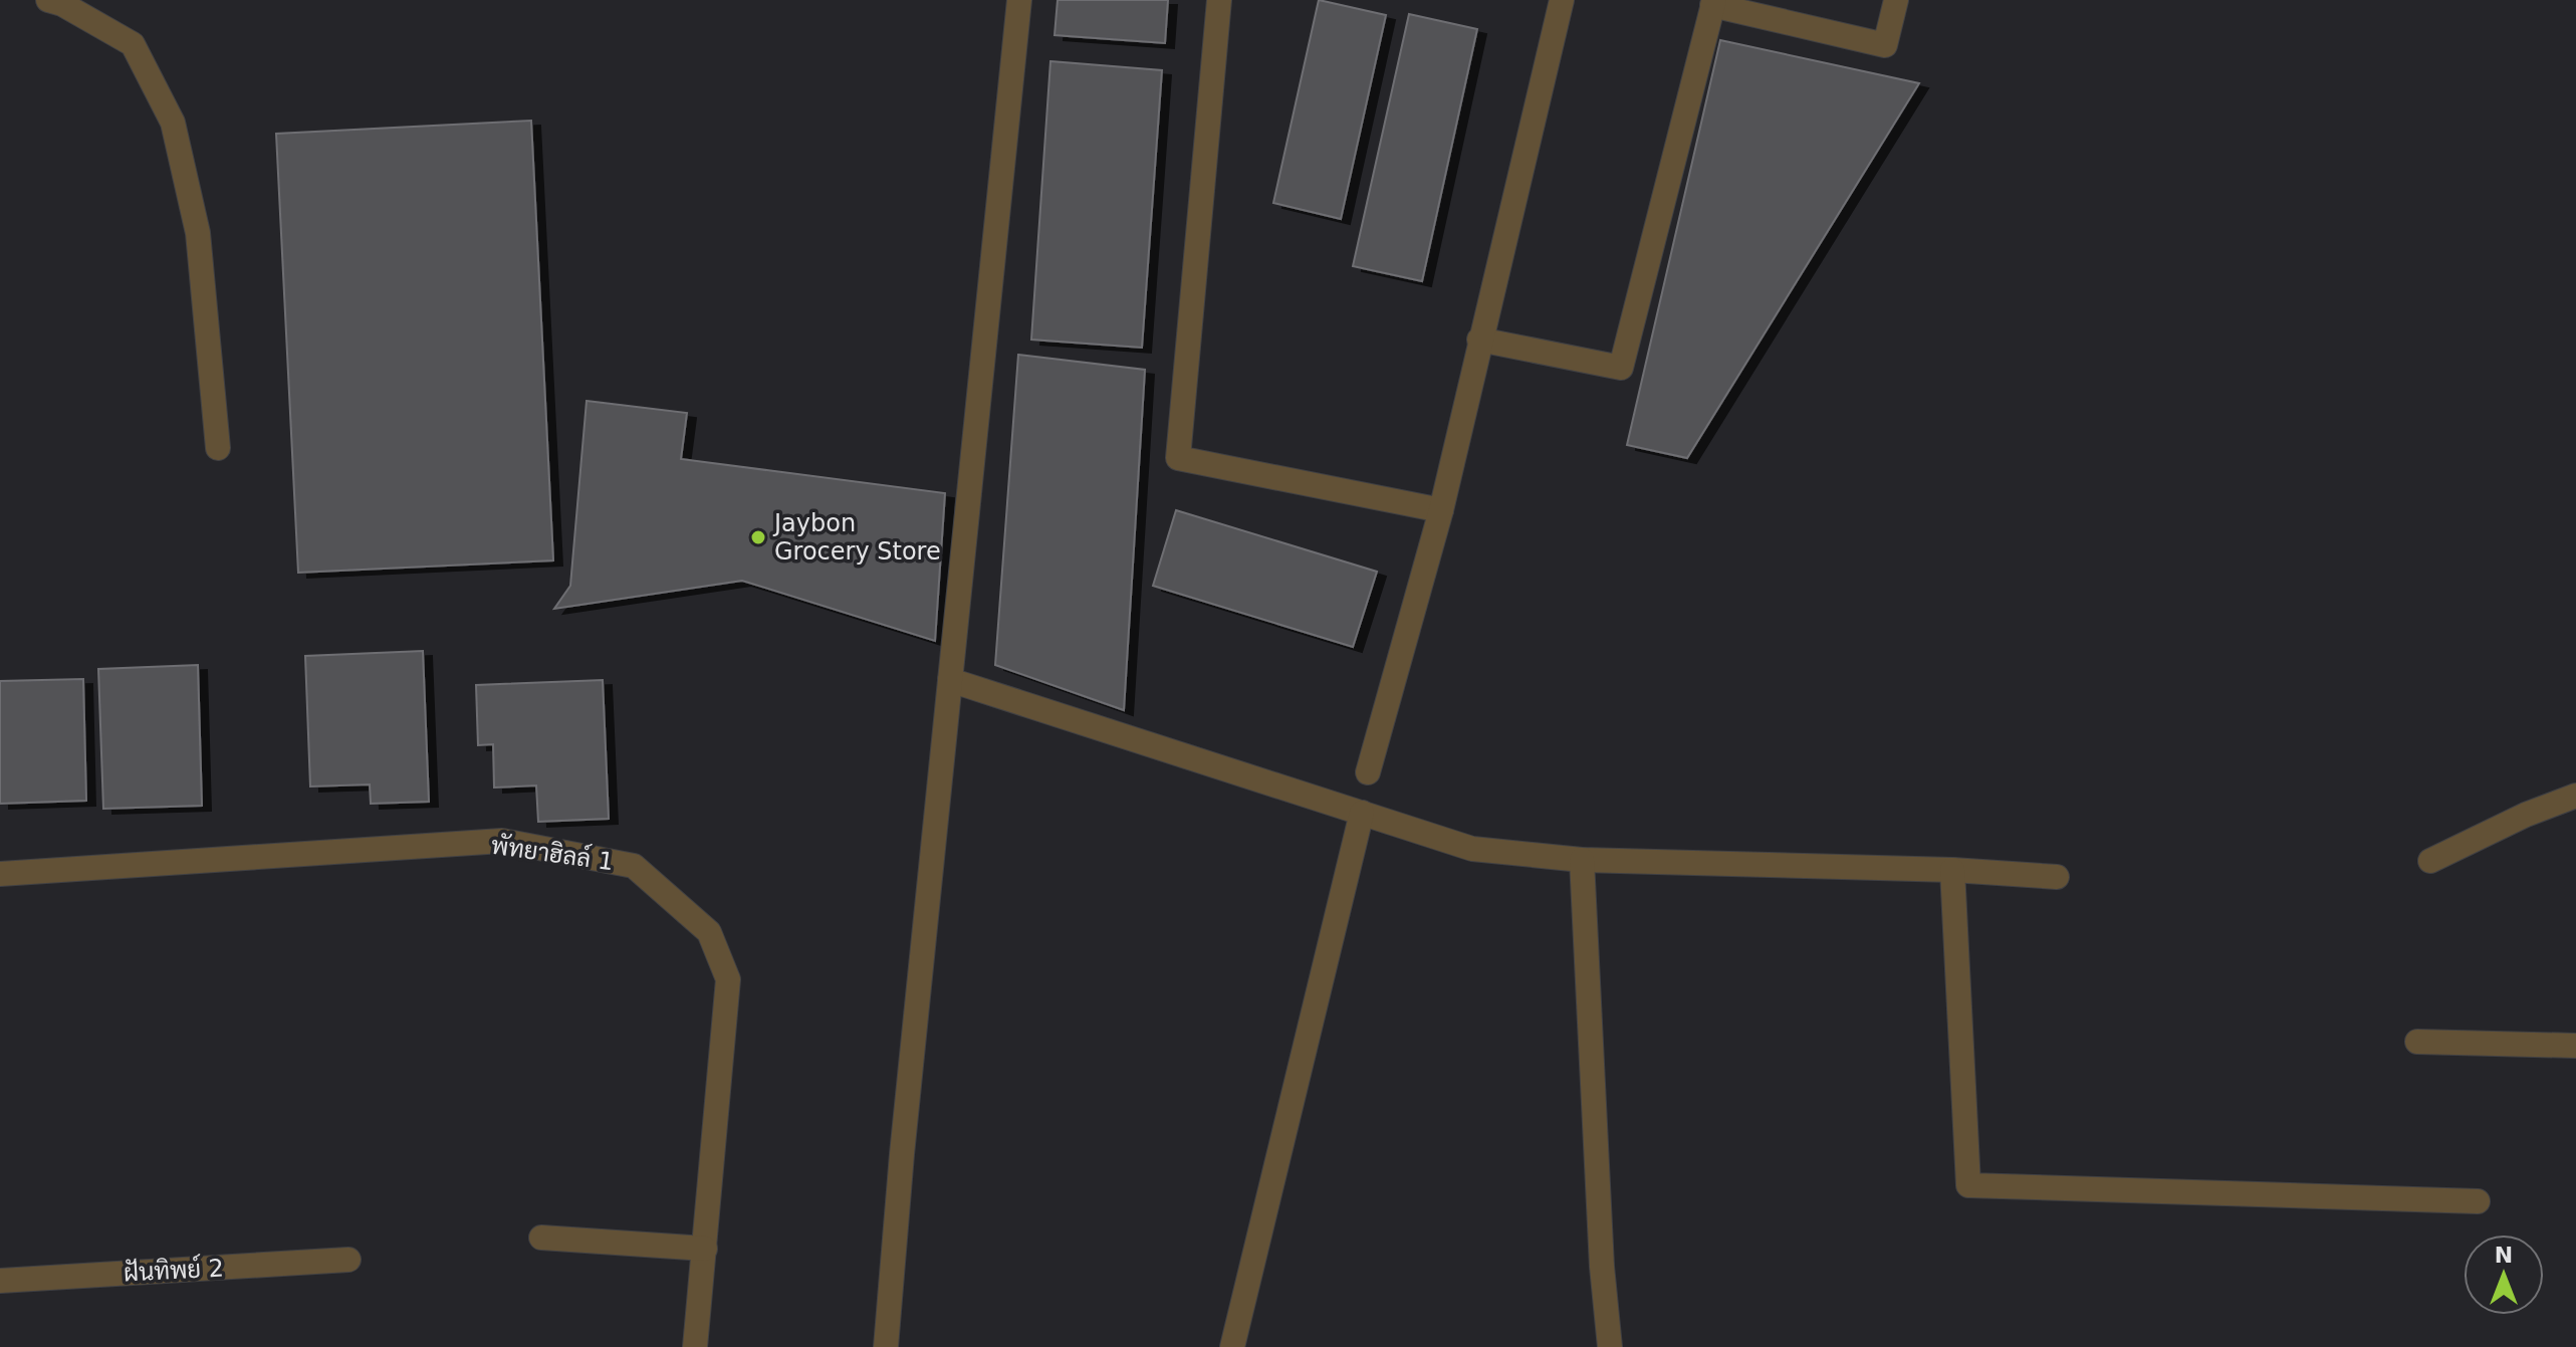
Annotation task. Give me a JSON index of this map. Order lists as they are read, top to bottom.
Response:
{
  "streets": {
    "street": ["พัทยาฮิลล์ 1", "ฝันทิพย์ 2"]
  },
  "places": ["Jaybon Grocery Store"],
  "north": "top"
}
